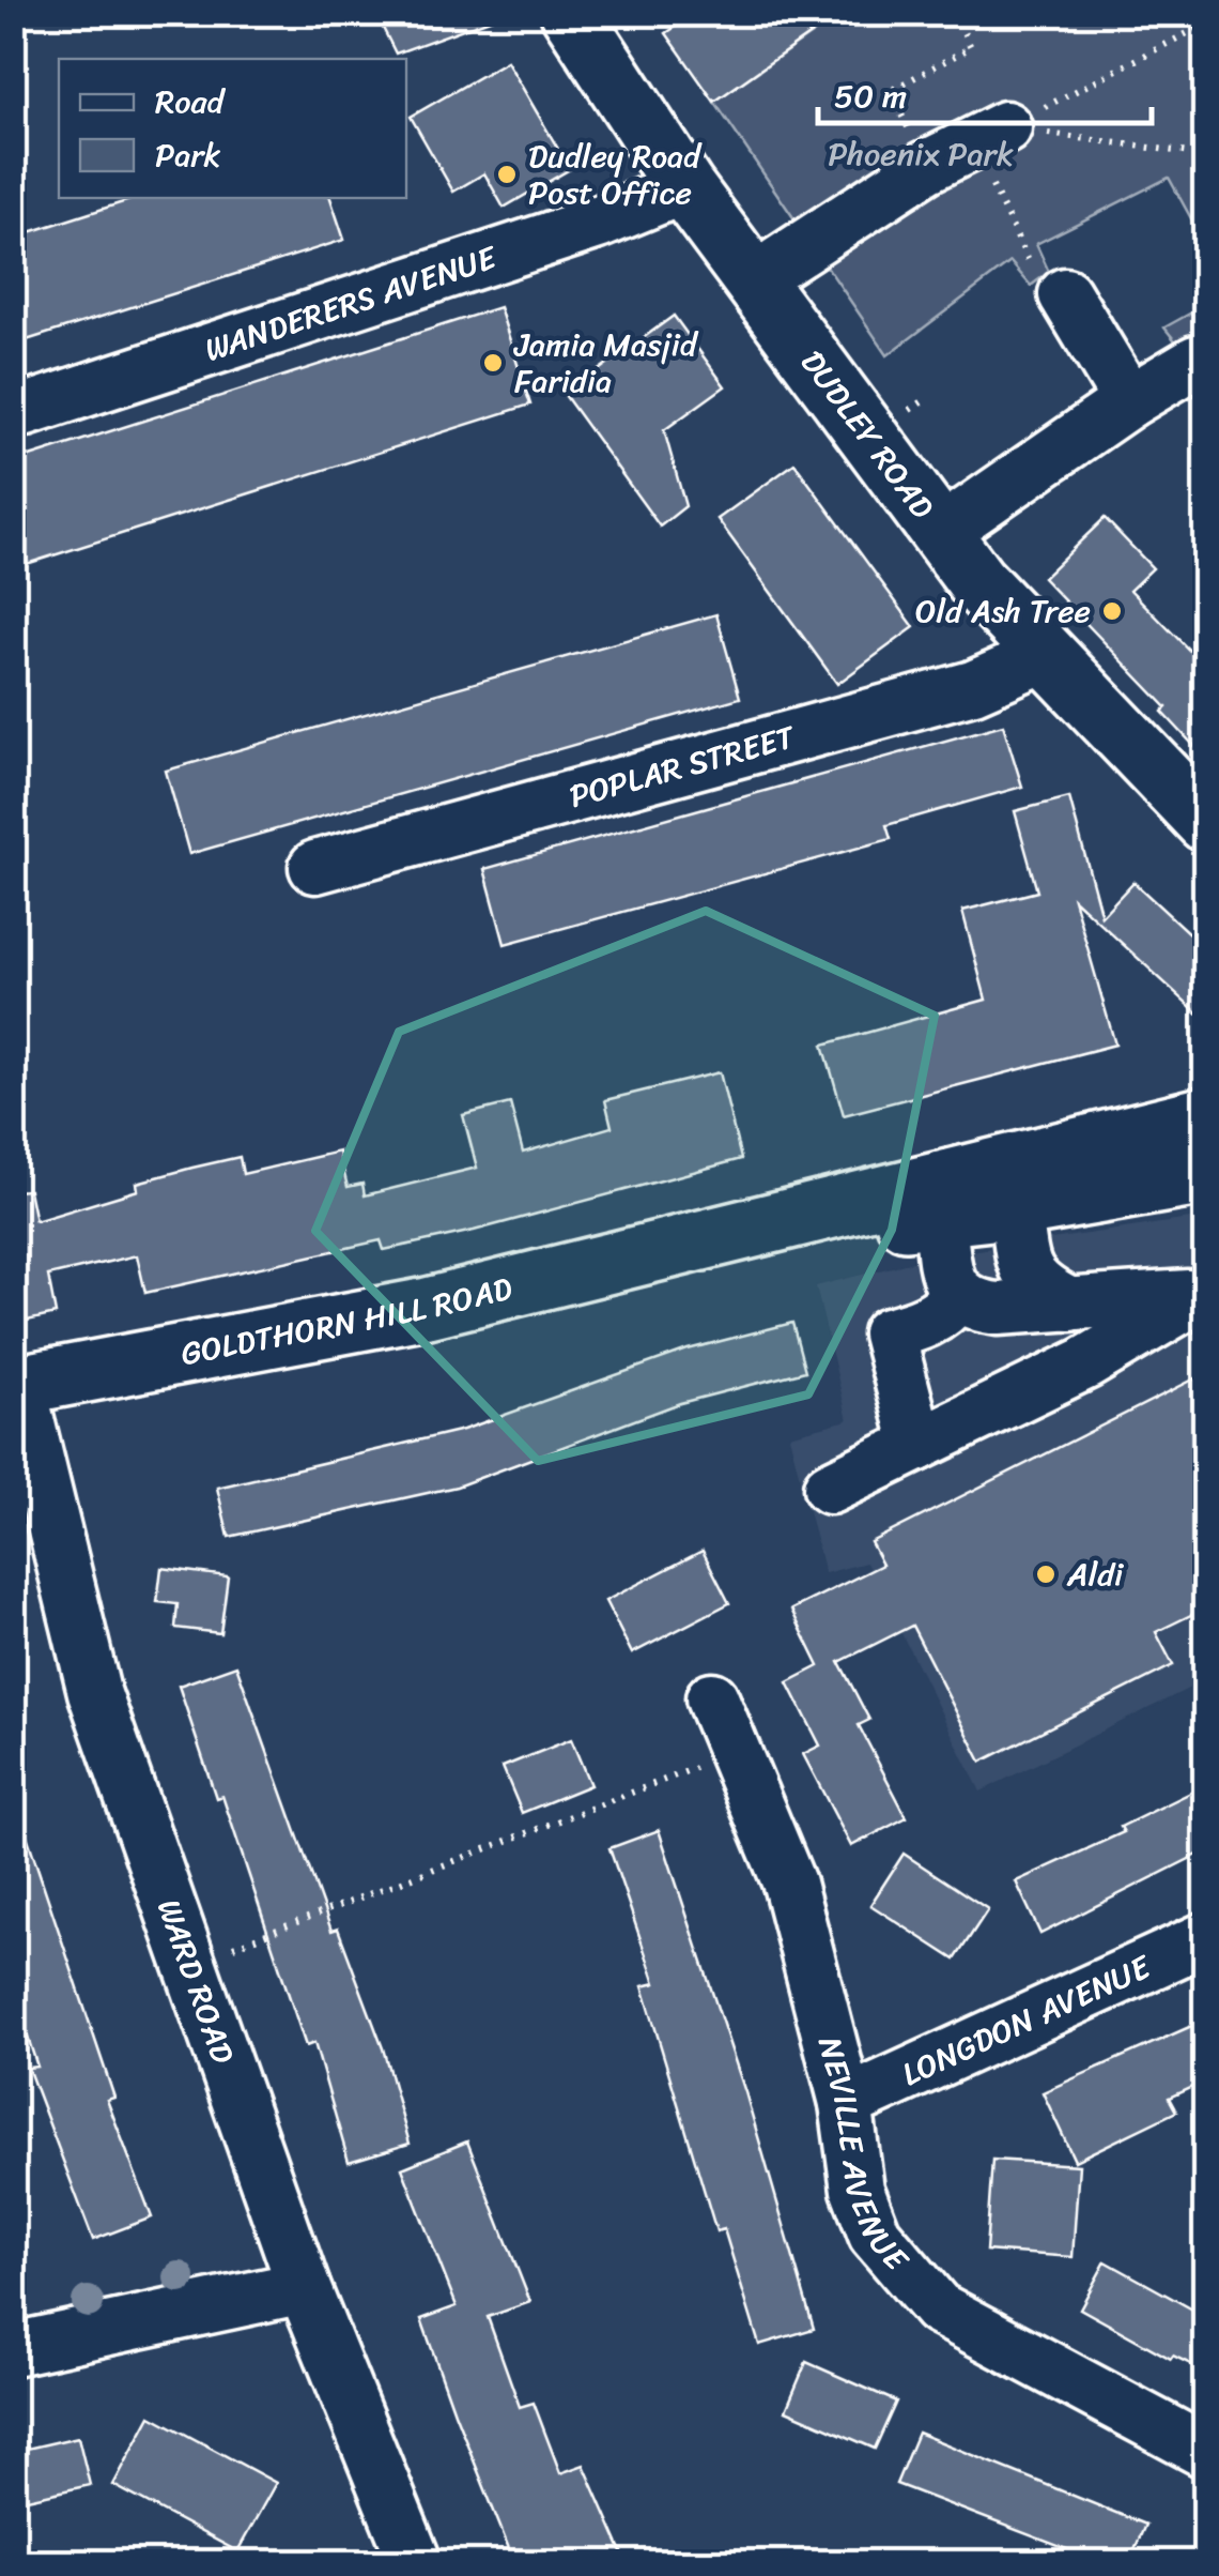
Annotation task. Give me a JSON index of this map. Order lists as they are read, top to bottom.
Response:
{
  "streets": {
    "main road": ["DUDLEY ROAD", "GOLDTHORN HILL ROAD"],
    "street": [
      "WANDERERS AVENUE",
      "POPLAR STREET",
      "WARD ROAD",
      "LONGDON AVENUE",
      "NEVILLE AVENUE"
    ]
  },
  "crossings": [
    ["WANDERERS AVENUE", "DUDLEY ROAD"],
    ["DUDLEY ROAD", "POPLAR STREET"],
    ["GOLDTHORN HILL ROAD", "WARD ROAD"],
    ["LONGDON AVENUE", "NEVILLE AVENUE"]
  ],
  "parks": ["Phoenix Park"],
  "places": [
    "Dudley Road Post Office",
    "Jamia Masjid Faridia",
    "Old Ash Tree",
    "Aldi"
  ],
  "legend": ["Road", "Park"],
  "scale_bar": "50 m"
}
